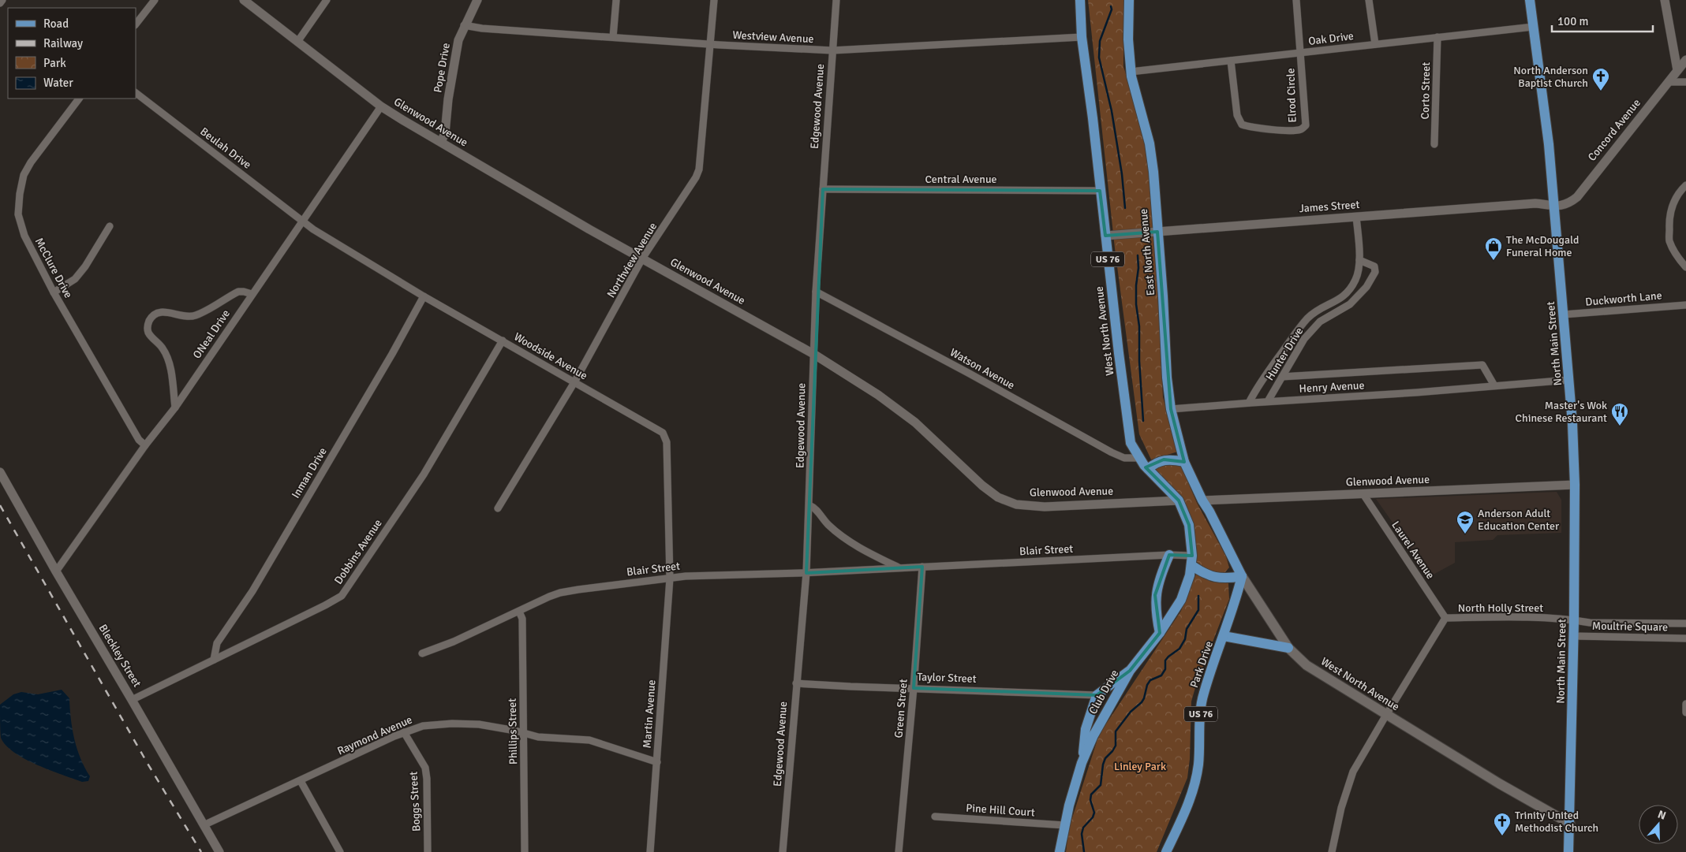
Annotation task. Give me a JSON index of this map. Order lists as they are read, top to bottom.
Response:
{
  "streets": {
    "main road": [
      "East North Avenue",
      "US 76",
      "West North Avenue",
      "North Main Street",
      "Park Drive",
      "Club Drive"
    ],
    "street": [
      "Westview Avenue",
      "Oak Drive",
      "Pope Drive",
      "Corto Street",
      "Elrod Circle",
      "Edgewood Avenue",
      "Glenwood Avenue",
      "Concord Avenue",
      "Beulah Drive",
      "Central Avenue",
      "James Street",
      "Northview Avenue",
      "McClure Drive",
      "Duckworth Lane",
      "ONeal Drive",
      "Hunter Drive",
      "Woodside Avenue",
      "Watson Avenue",
      "Henry Avenue",
      "Inman Drive",
      "Blair Street",
      "Laurel Avenue",
      "Dobbins Avenue",
      "North Holly Street",
      "Moultrie Square",
      "Bleckley Street",
      "Taylor Street",
      "Green Street",
      "Martin Avenue",
      "Phillips Street",
      "Raymond Avenue",
      "Boggs Street",
      "Pine Hill Court"
    ]
  },
  "crossings": [
    ["Westview Avenue", "Pope Drive"],
    ["Westview Avenue", "Edgewood Avenue"],
    ["Westview Avenue", "Northview Avenue"],
    ["Westview Avenue", "West North Avenue"],
    ["Oak Drive", "Corto Street"],
    ["Oak Drive", "Elrod Circle"],
    ["Oak Drive", "East North Avenue"],
    ["Oak Drive", "North Main Street"],
    ["Pope Drive", "Glenwood Avenue"],
    ["Edgewood Avenue", "Glenwood Avenue"],
    ["Edgewood Avenue", "Central Avenue"],
    ["Edgewood Avenue", "Watson Avenue"],
    ["Edgewood Avenue", "Blair Street"],
    ["Edgewood Avenue", "Taylor Street"],
    ["Glenwood Avenue", "East North Avenue"],
    ["Glenwood Avenue", "US 76"],
    ["Glenwood Avenue", "Northview Avenue"],
    ["Glenwood Avenue", "West North Avenue"],
    ["Glenwood Avenue", "ONeal Drive"],
    ["Glenwood Avenue", "North Main Street"],
    ["Glenwood Avenue", "Laurel Avenue"],
    ["Concord Avenue", "James Street"],
    ["Concord Avenue", "North Main Street"],
    ["Beulah Drive", "ONeal Drive"],
    ["Beulah Drive", "Woodside Avenue"],
    ["Central Avenue", "West North Avenue"],
    ["James Street", "East North Avenue"],
    ["James Street", "West North Avenue"],
    ["James Street", "North Main Street"],
    ["James Street", "Hunter Drive"],
    ["East North Avenue", "West North Avenue"],
    ["East North Avenue", "Henry Avenue"],
    ["US 76", "West North Avenue"],
    ["US 76", "Blair Street"],
    ["US 76", "Club Drive"],
    ["Northview Avenue", "Woodside Avenue"],
    ["McClure Drive", "ONeal Drive"],
    ["Duckworth Lane", "North Main Street"],
    ["West North Avenue", "North Main Street"],
    ["West North Avenue", "Watson Avenue"],
    ["West North Avenue", "North Holly Street"],
    ["West North Avenue", "Park Drive"],
    ["ONeal Drive", "Woodside Avenue"],
    ["ONeal Drive", "Bleckley Street"],
    ["North Main Street", "Henry Avenue"],
    ["North Main Street", "North Holly Street"],
    ["North Main Street", "Moultrie Square"],
    ["Hunter Drive", "Henry Avenue"],
    ["Woodside Avenue", "Inman Drive"],
    ["Woodside Avenue", "Blair Street"],
    ["Woodside Avenue", "Dobbins Avenue"],
    ["Woodside Avenue", "Martin Avenue"],
    ["Inman Drive", "Dobbins Avenue"],
    ["Blair Street", "Club Drive"],
    ["Blair Street", "Green Street"],
    ["Blair Street", "Martin Avenue"],
    ["Blair Street", "Phillips Street"],
    ["Laurel Avenue", "North Holly Street"],
    ["Dobbins Avenue", "Bleckley Street"],
    ["North Holly Street", "Moultrie Square"],
    ["Bleckley Street", "Raymond Avenue"],
    ["Taylor Street", "Green Street"],
    ["Club Drive", "Pine Hill Court"],
    ["Martin Avenue", "Raymond Avenue"],
    ["Phillips Street", "Raymond Avenue"],
    ["Raymond Avenue", "Boggs Street"]
  ],
  "parks": ["Linley Park"],
  "places": {
    "church": ["North Anderson Baptist Church", "Trinity United Methodist Church"],
    "shop": ["The McDougald Funeral Home"],
    "restaurant": ["Master's Wok Chinese Restaurant"],
    "school or university": ["Anderson Adult Education Center"]
  },
  "legend": [
    "Road",
    "Railway",
    "Park",
    "Water"
  ],
  "scale_bar": "100 m",
  "north": "top"
}
